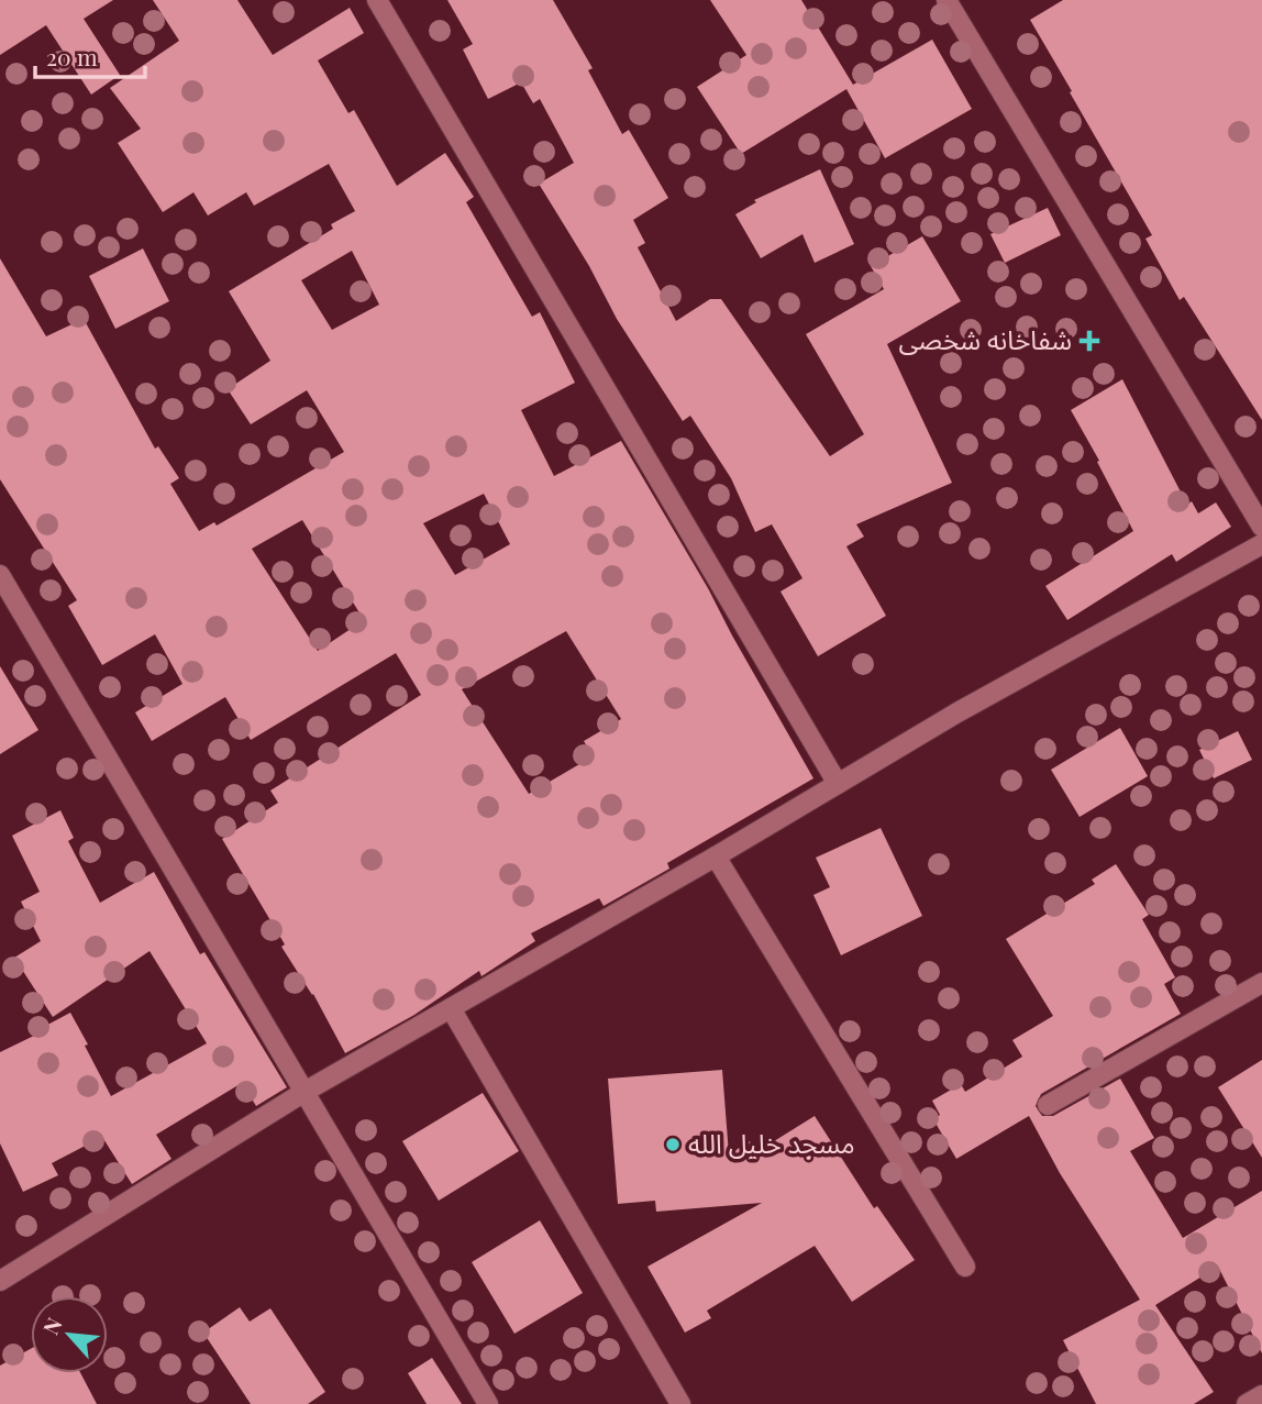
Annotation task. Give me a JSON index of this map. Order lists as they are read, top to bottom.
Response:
{
  "places": {
    "health": ["شفاخانه شخصی"],
    "other": ["مسجد خلیل الله"]
  },
  "scale_bar": "20 m",
  "north": "top left"
}
